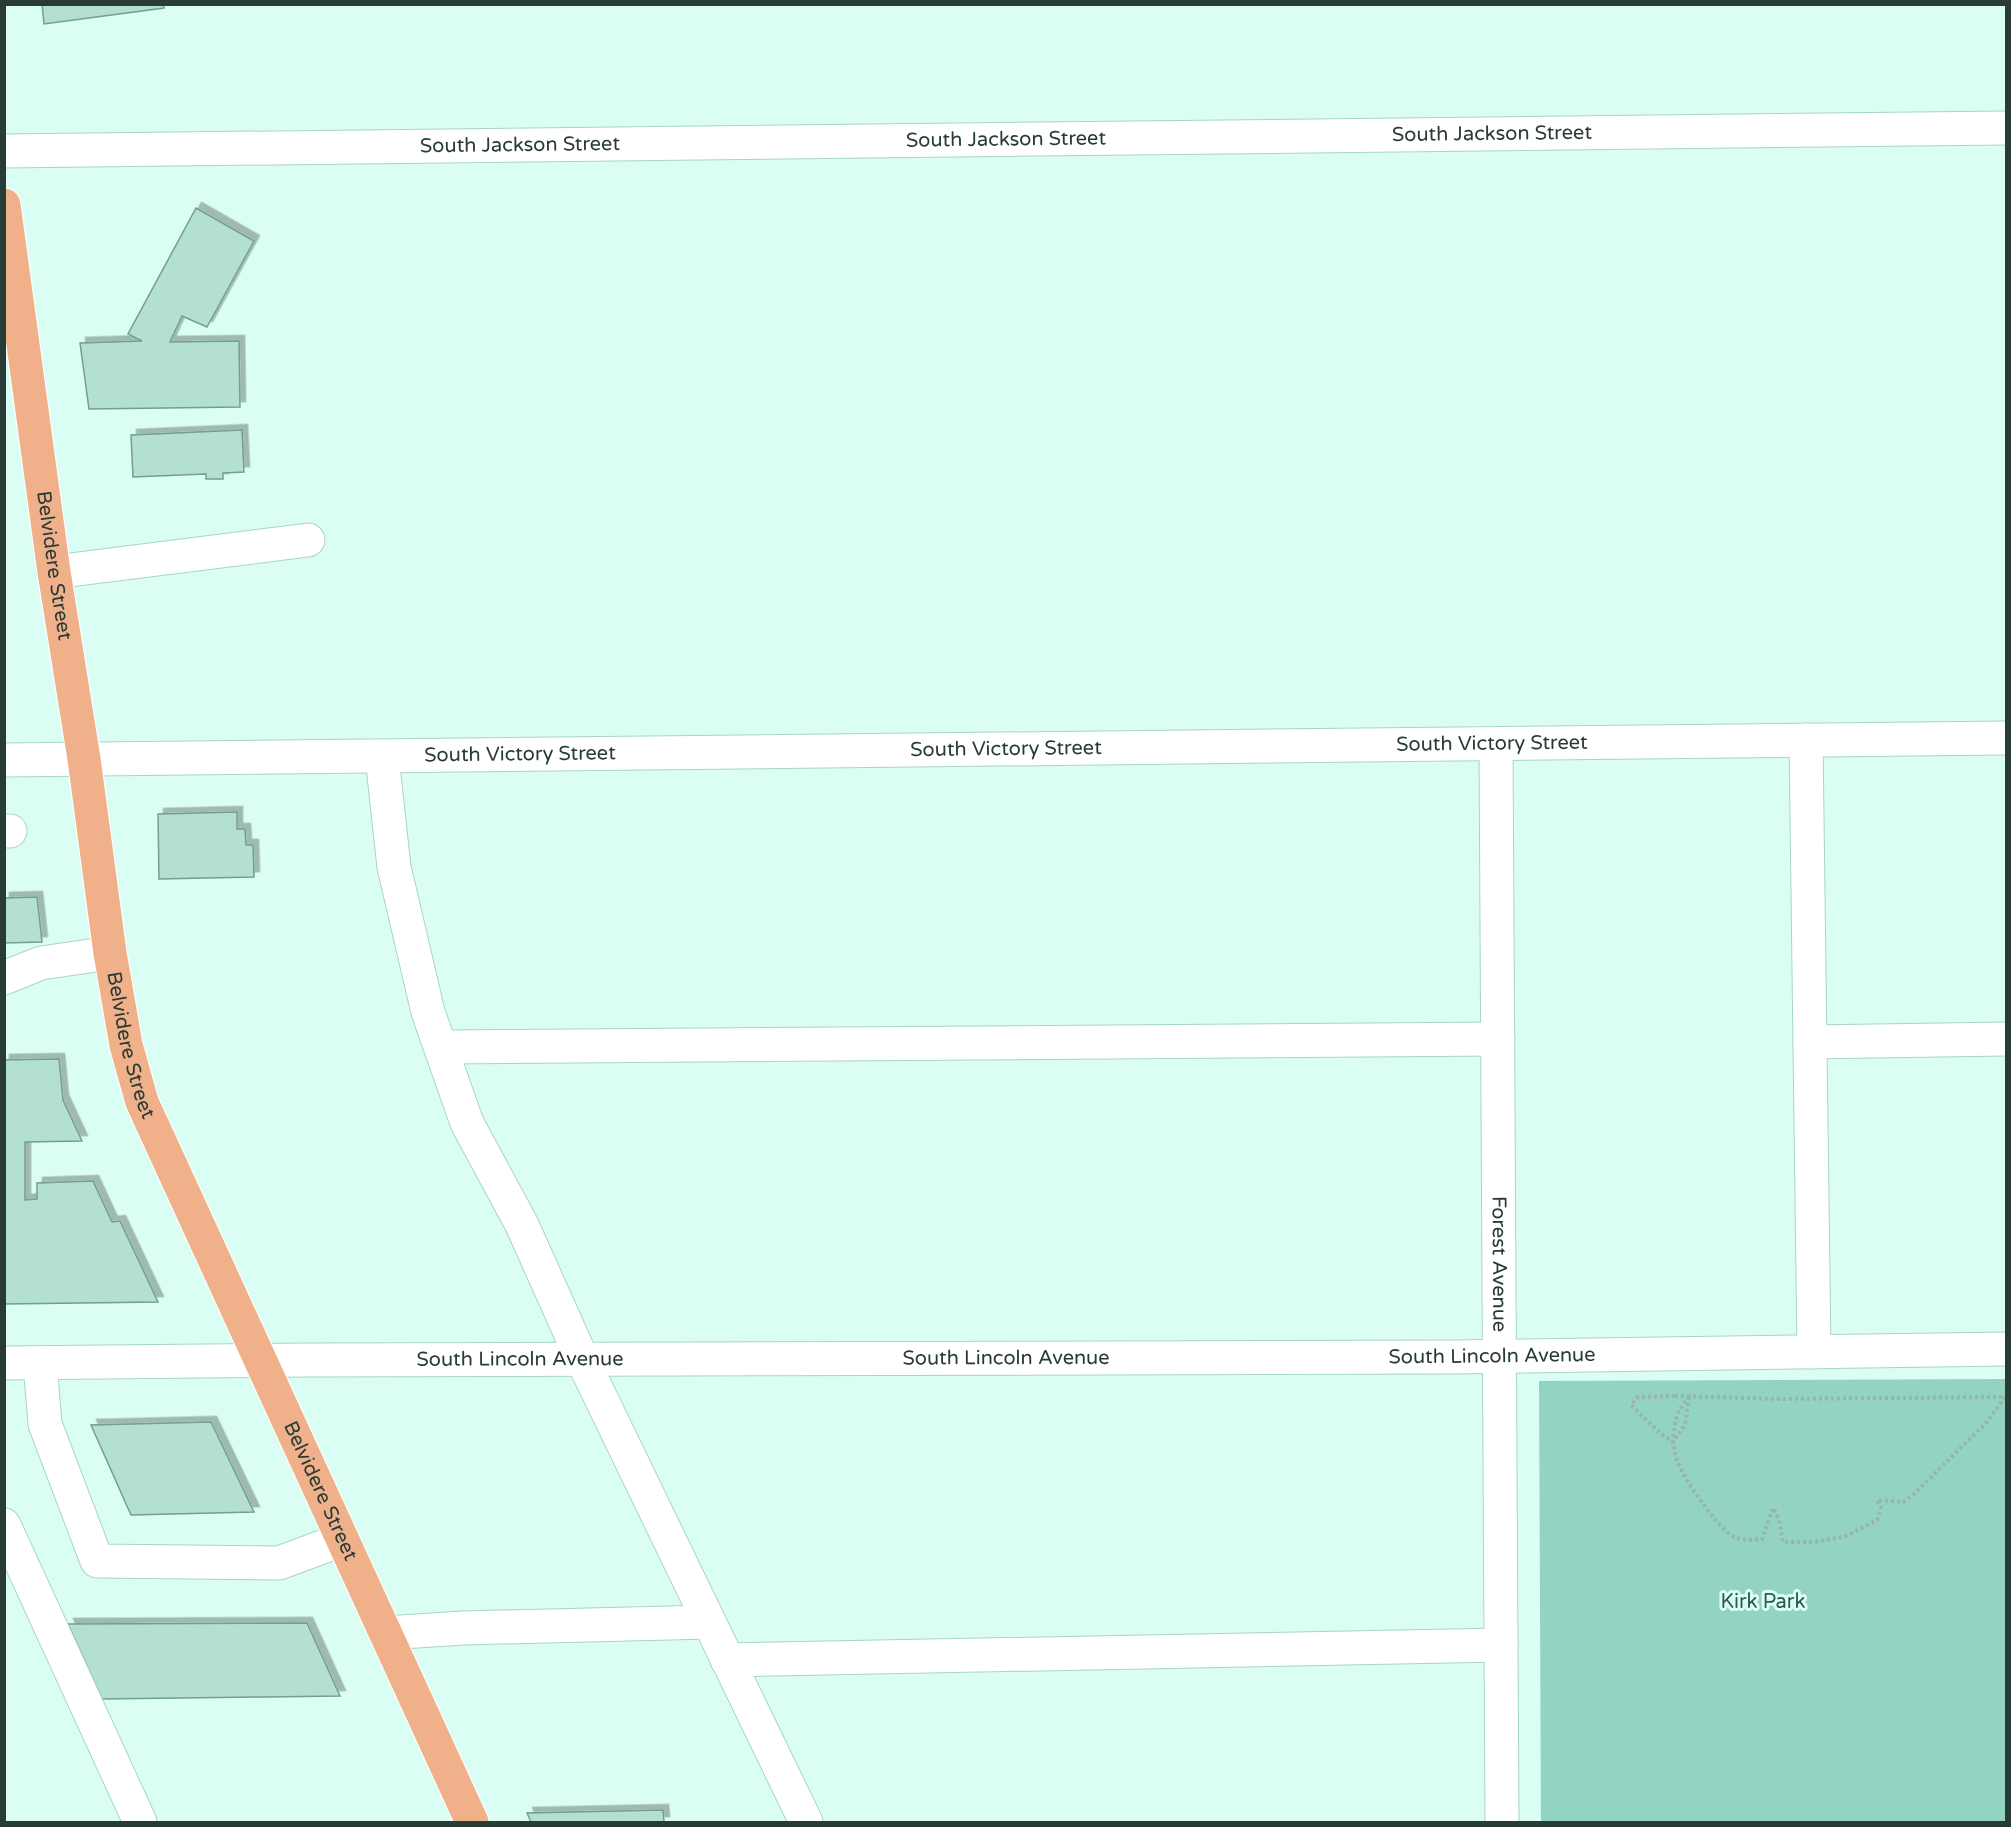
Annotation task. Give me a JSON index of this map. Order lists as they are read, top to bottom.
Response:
{
  "streets": {
    "main road": ["Belvidere Street"],
    "street": [
      "South Jackson Street",
      "South Victory Street",
      "Forest Avenue",
      "South Lincoln Avenue"
    ]
  },
  "crossings": [
    ["Belvidere Street", "South Victory Street"],
    ["Belvidere Street", "South Lincoln Avenue"],
    ["South Victory Street", "Forest Avenue"],
    ["Forest Avenue", "South Lincoln Avenue"]
  ],
  "parks": ["Kirk Park"]
}
